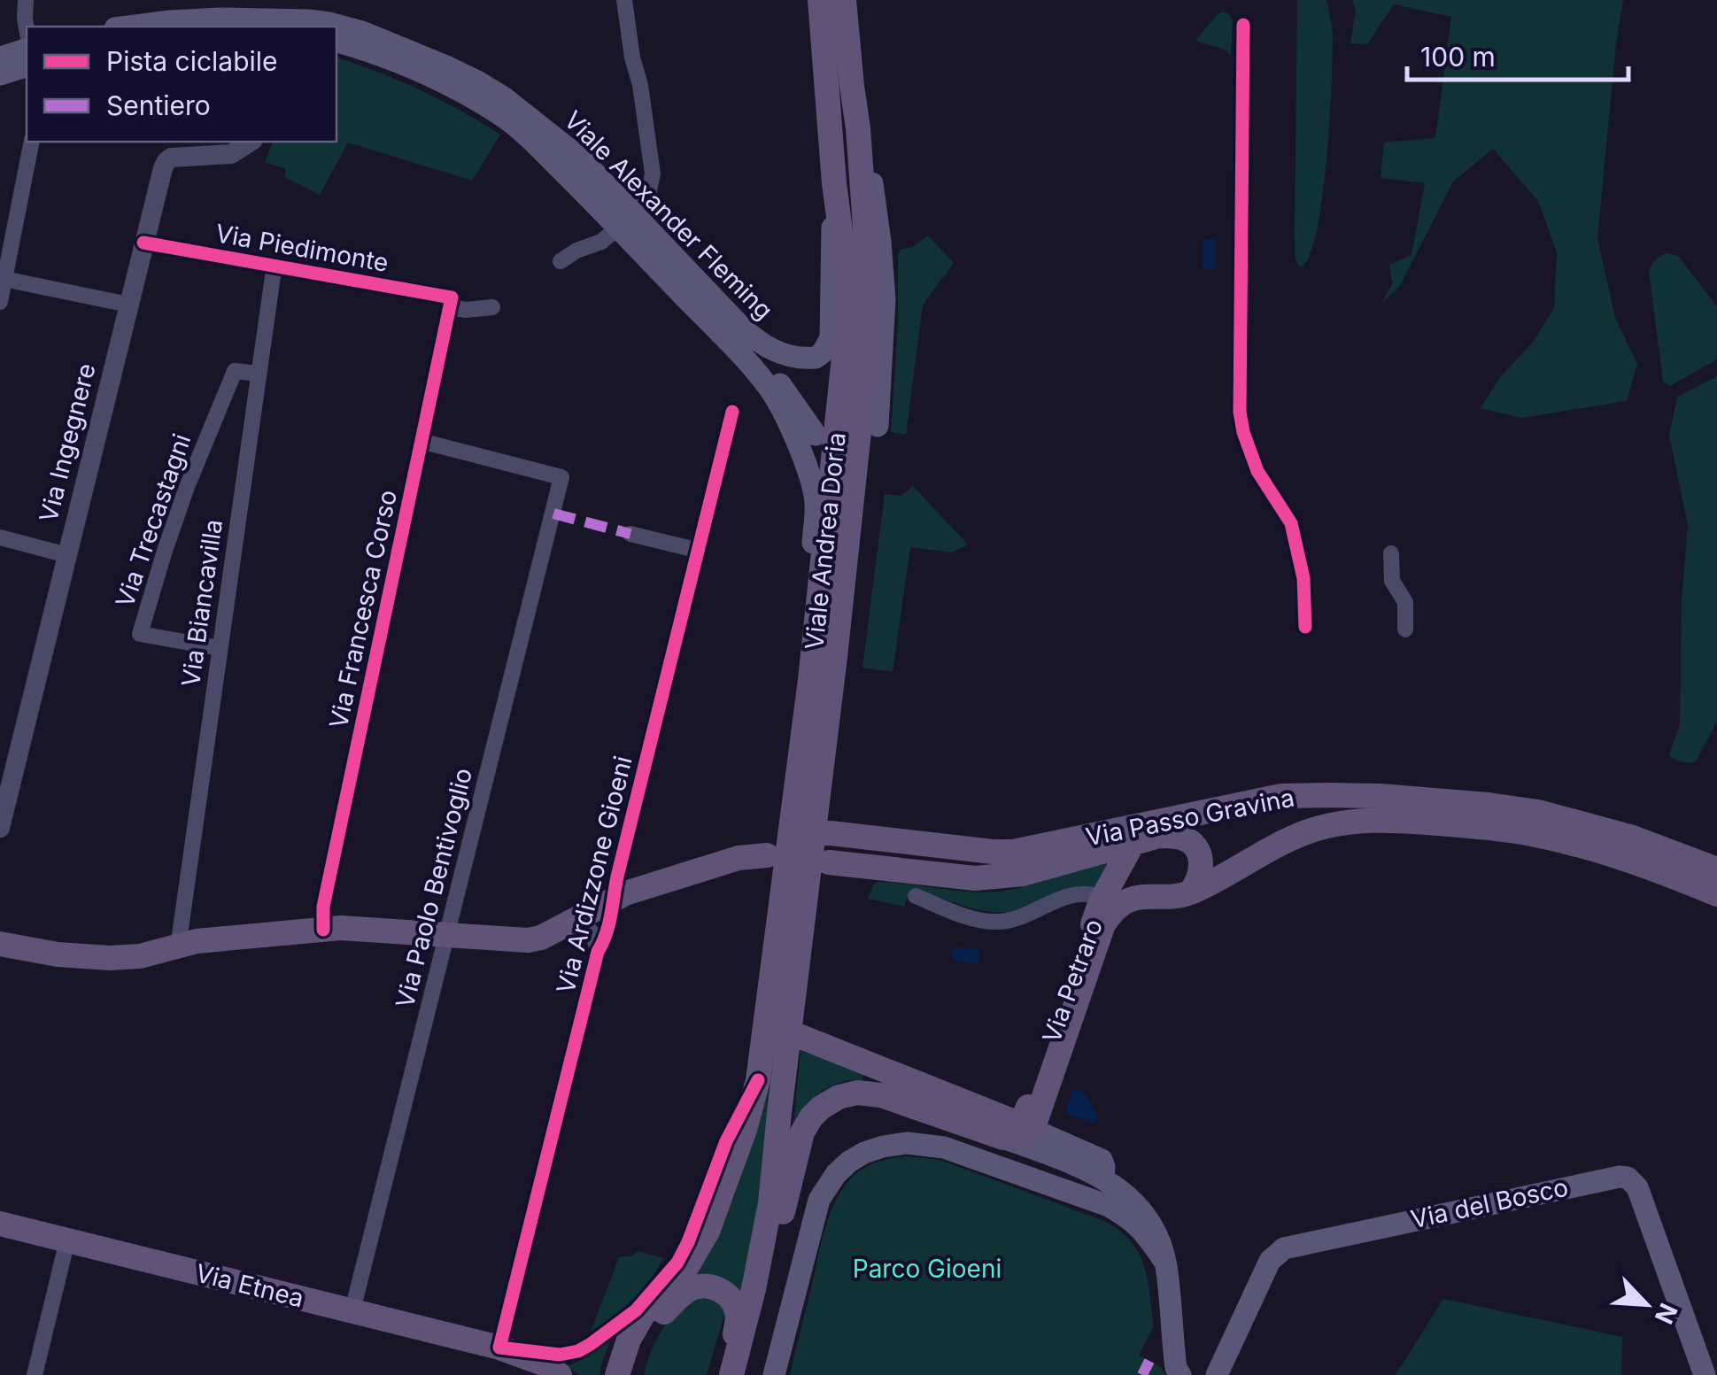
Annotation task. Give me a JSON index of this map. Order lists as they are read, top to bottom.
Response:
{
  "streets": {
    "main road": [
      "Viale Alexander Fleming",
      "Viale Andrea Doria",
      "Via Passo Gravina",
      "Via Petraro",
      "Via del Bosco",
      "Via Etnea"
    ],
    "street": [
      "Via Piedimonte",
      "Via Ingegnere",
      "Via Trecastagni",
      "Via Biancavilla",
      "Via Francesca Corso",
      "Via Ardizzone Gioeni",
      "Via Paolo Bentivoglio"
    ]
  },
  "crossings": [
    ["Viale Alexander Fleming", "Viale Andrea Doria"],
    ["Via Piedimonte", "Via Ingegnere"],
    ["Via Piedimonte", "Via Biancavilla"],
    ["Via Piedimonte", "Via Francesca Corso"],
    ["Via Trecastagni", "Via Biancavilla"],
    ["Viale Andrea Doria", "Via Passo Gravina"],
    ["Via Francesca Corso", "Via Paolo Bentivoglio"],
    ["Via Passo Gravina", "Via Petraro"],
    ["Via Ardizzone Gioeni", "Via Etnea"],
    ["Via Paolo Bentivoglio", "Via Etnea"]
  ],
  "parks": ["Parco Gioeni"],
  "legend": ["Pista ciclabile", "Sentiero"],
  "scale_bar": "100 m",
  "north": "bottom right"
}
